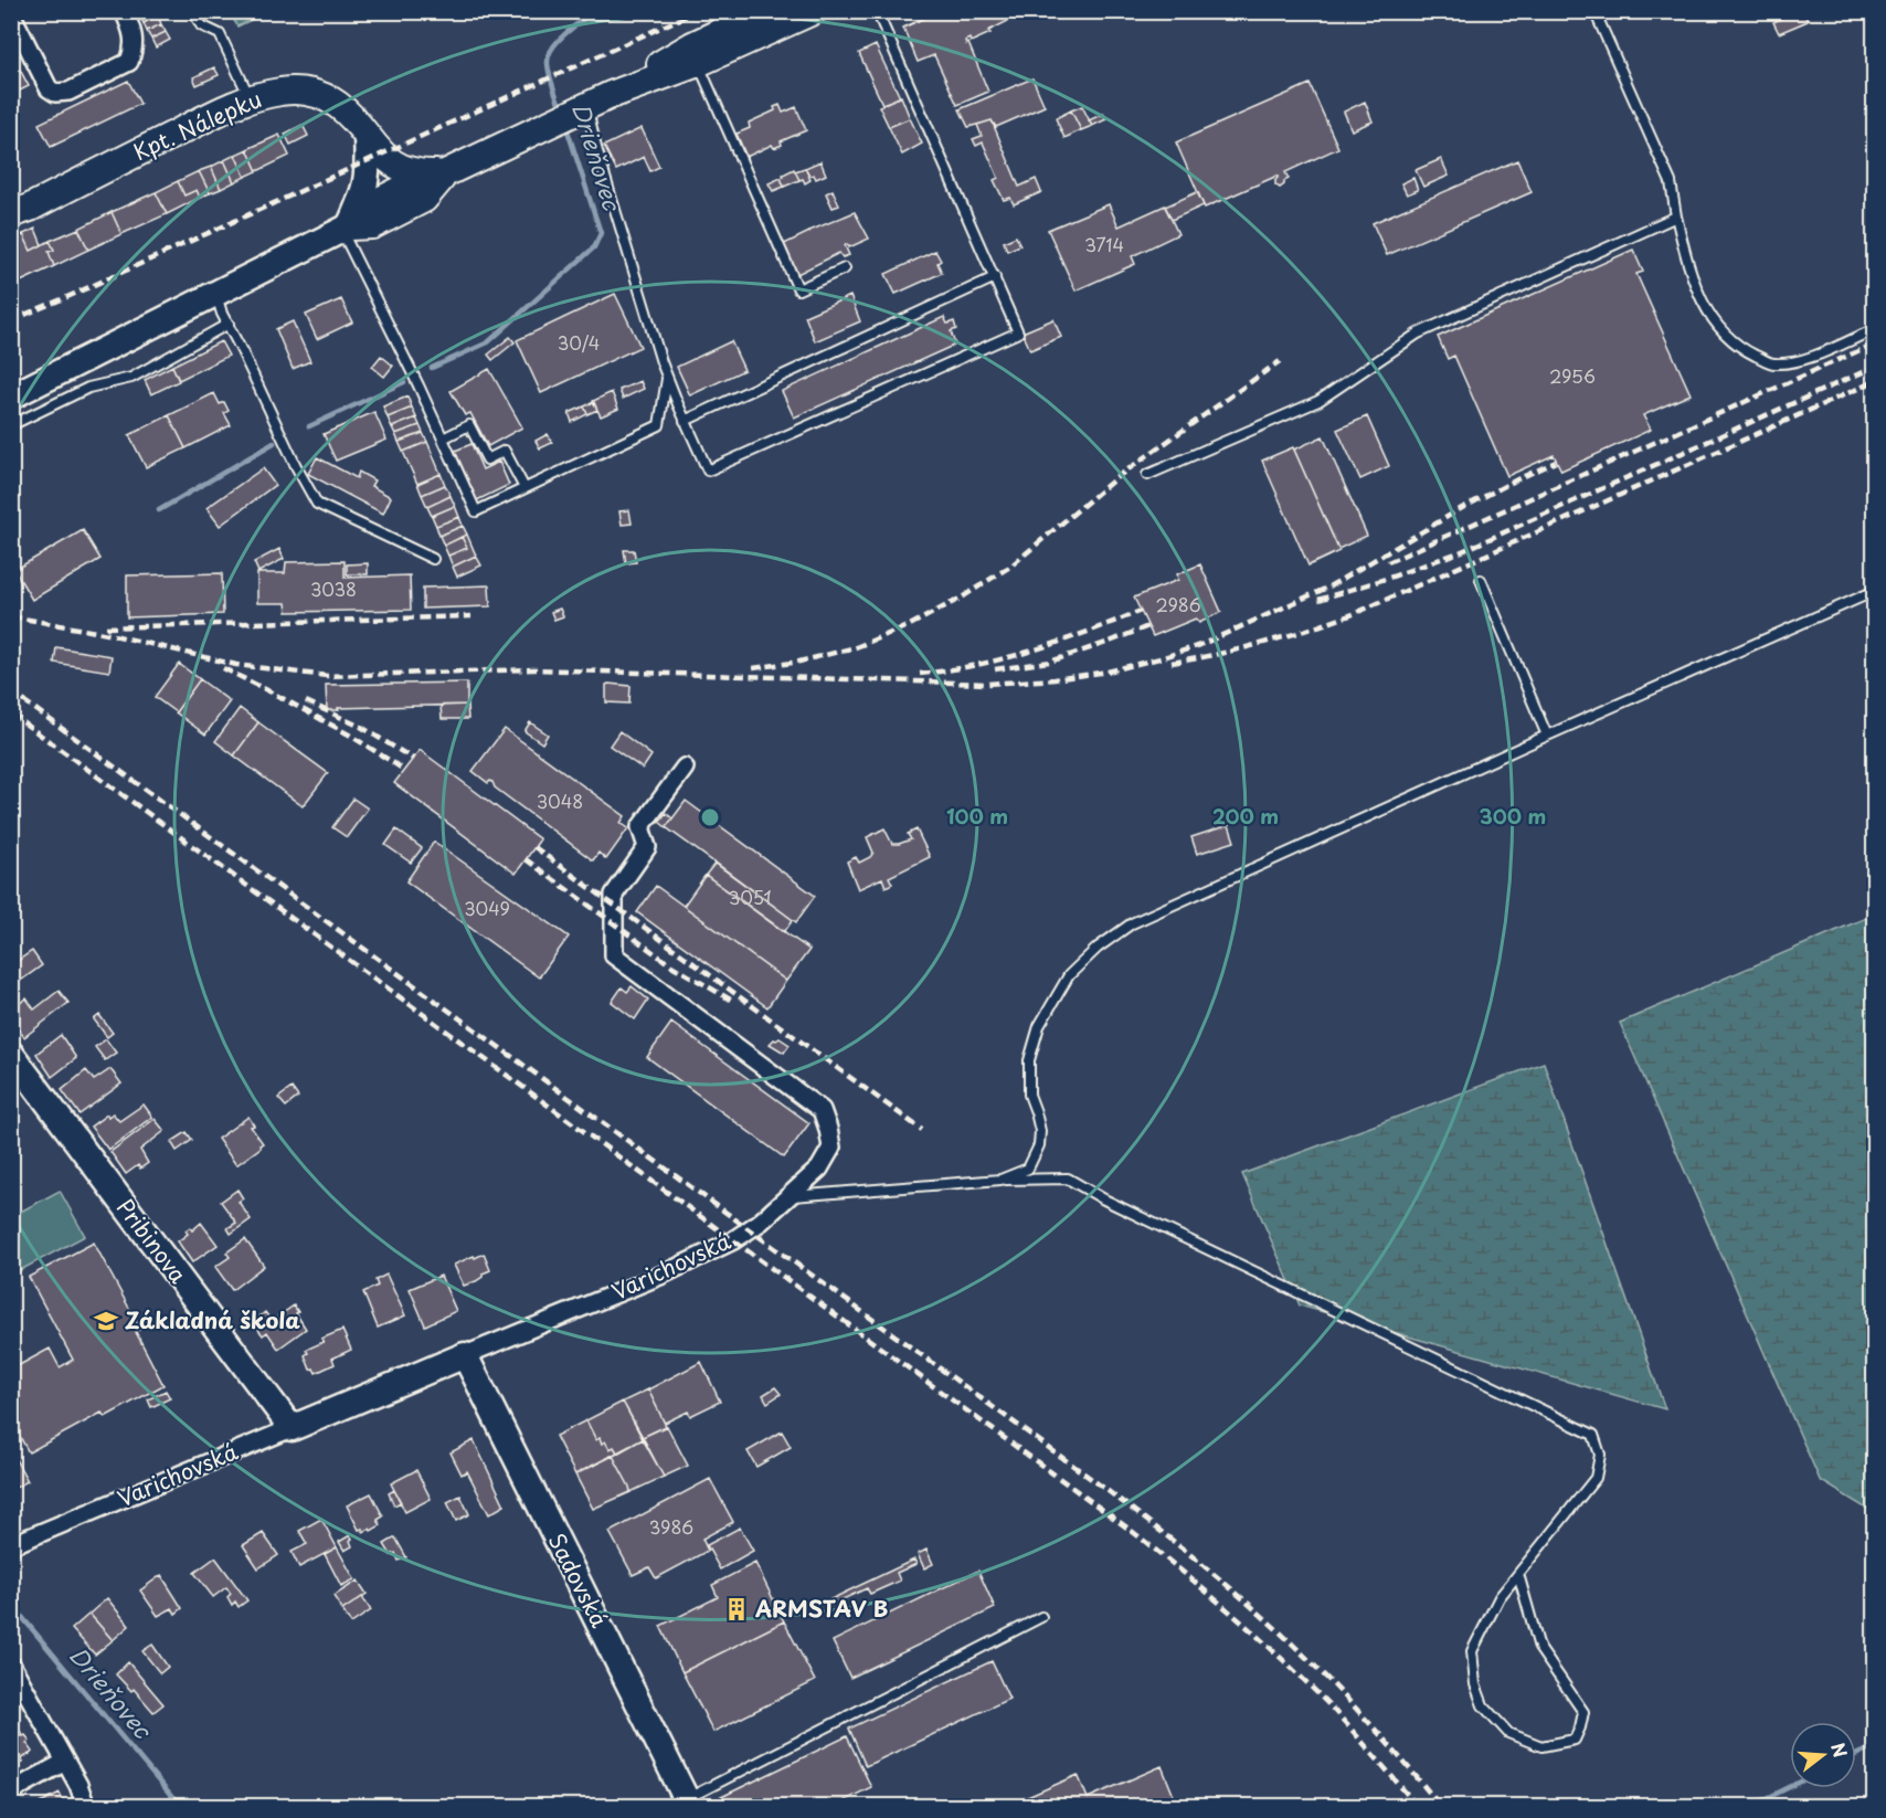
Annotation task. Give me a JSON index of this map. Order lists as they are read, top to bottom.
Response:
{
  "streets": {
    "main road": ["Kpt. Nálepku"],
    "street": ["Pribinova", "Varichovská", "Sadovská"]
  },
  "crossings": [
    ["Pribinova", "Varichovská"],
    ["Varichovská", "Sadovská"]
  ],
  "water": ["Drieňovec"],
  "places": {
    "school or university": ["Základná škola"],
    "building": ["ARMSTAV B"]
  },
  "house_numbers": [
    "3714",
    "30/4",
    "2956",
    "3038",
    "2986",
    "3048",
    "3051",
    "3049",
    "3986"
  ],
  "north": "right",
  "rings": ["100 m", "200 m", "300 m"]
}
